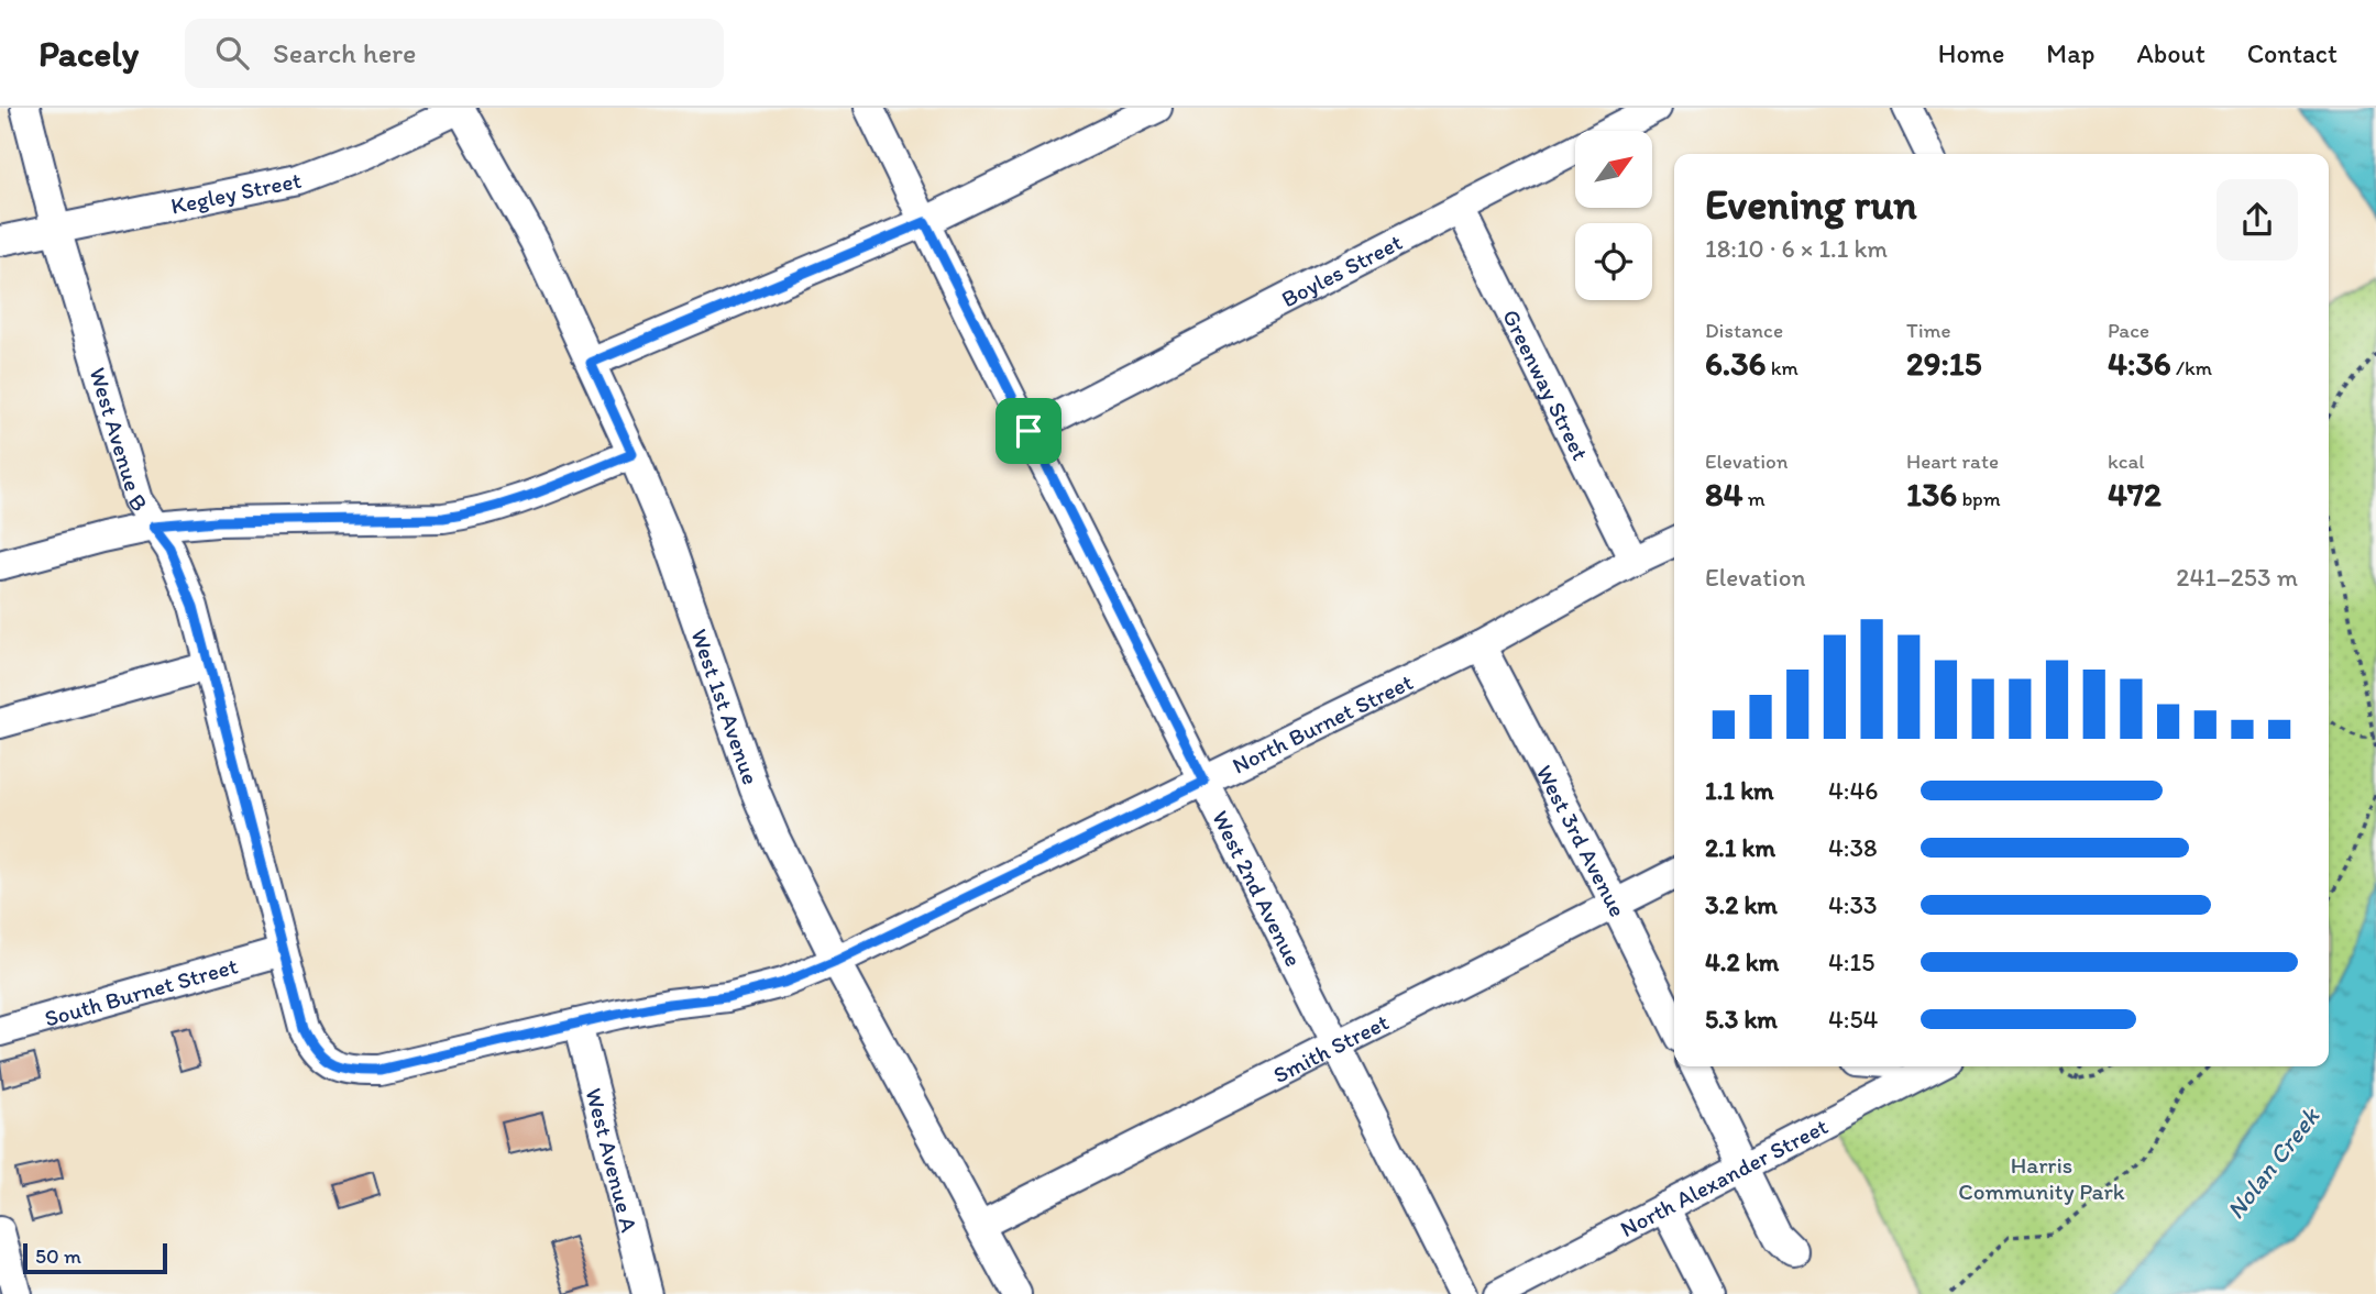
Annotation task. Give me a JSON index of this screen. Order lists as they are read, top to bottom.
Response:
{
  "streets": {
    "street": [
      "Kegley Street",
      "Boyles Street",
      "Greenway Street",
      "West Avenue B",
      "West 1st Avenue",
      "North Burnet Street",
      "West 3rd Avenue",
      "West 2nd Avenue",
      "South Burnet Street",
      "Smith Street",
      "West Avenue A",
      "North Alexander Street"
    ]
  },
  "crossings": [
    ["Kegley Street", "West Avenue B"],
    ["Kegley Street", "West 1st Avenue"],
    ["Boyles Street", "Greenway Street"],
    ["Boyles Street", "West 2nd Avenue"],
    ["Greenway Street", "North Burnet Street"],
    ["West Avenue B", "South Burnet Street"],
    ["West Avenue B", "West Avenue A"],
    ["West 1st Avenue", "North Burnet Street"],
    ["West 1st Avenue", "Smith Street"],
    ["North Burnet Street", "West 3rd Avenue"],
    ["North Burnet Street", "West 2nd Avenue"],
    ["West 3rd Avenue", "Smith Street"],
    ["West 2nd Avenue", "Smith Street"]
  ],
  "water": ["Nolan Creek"],
  "parks": ["Harris Community Park"],
  "scale_bar": "50 m",
  "north": "top right",
  "page": {
    "header": "Pacely",
    "search": "Search here",
    "nav": [
      "Home",
      "Map",
      "About",
      "Contact"
    ],
    "heading": ["Evening run", "18:10 · 6 × 1.1 km"],
    "stats": [
      ["Distance", "6.36 km"],
      ["Time", "29:15"],
      ["Pace", "4:36 /km"],
      ["Elevation", "84 m"],
      ["Heart rate", "136 bpm"],
      ["kcal", "472"]
    ],
    "chart": ["Elevation", "241–253 m"],
    "list": [
      {
        "name": "1.1 km",
        "note": "4:46"
      },
      {
        "name": "2.1 km",
        "note": "4:38"
      },
      {
        "name": "3.2 km",
        "note": "4:33"
      },
      {
        "name": "4.2 km",
        "note": "4:15"
      },
      {
        "name": "5.3 km",
        "note": "4:54"
      }
    ],
    "scale": "50 m"
  }
}
